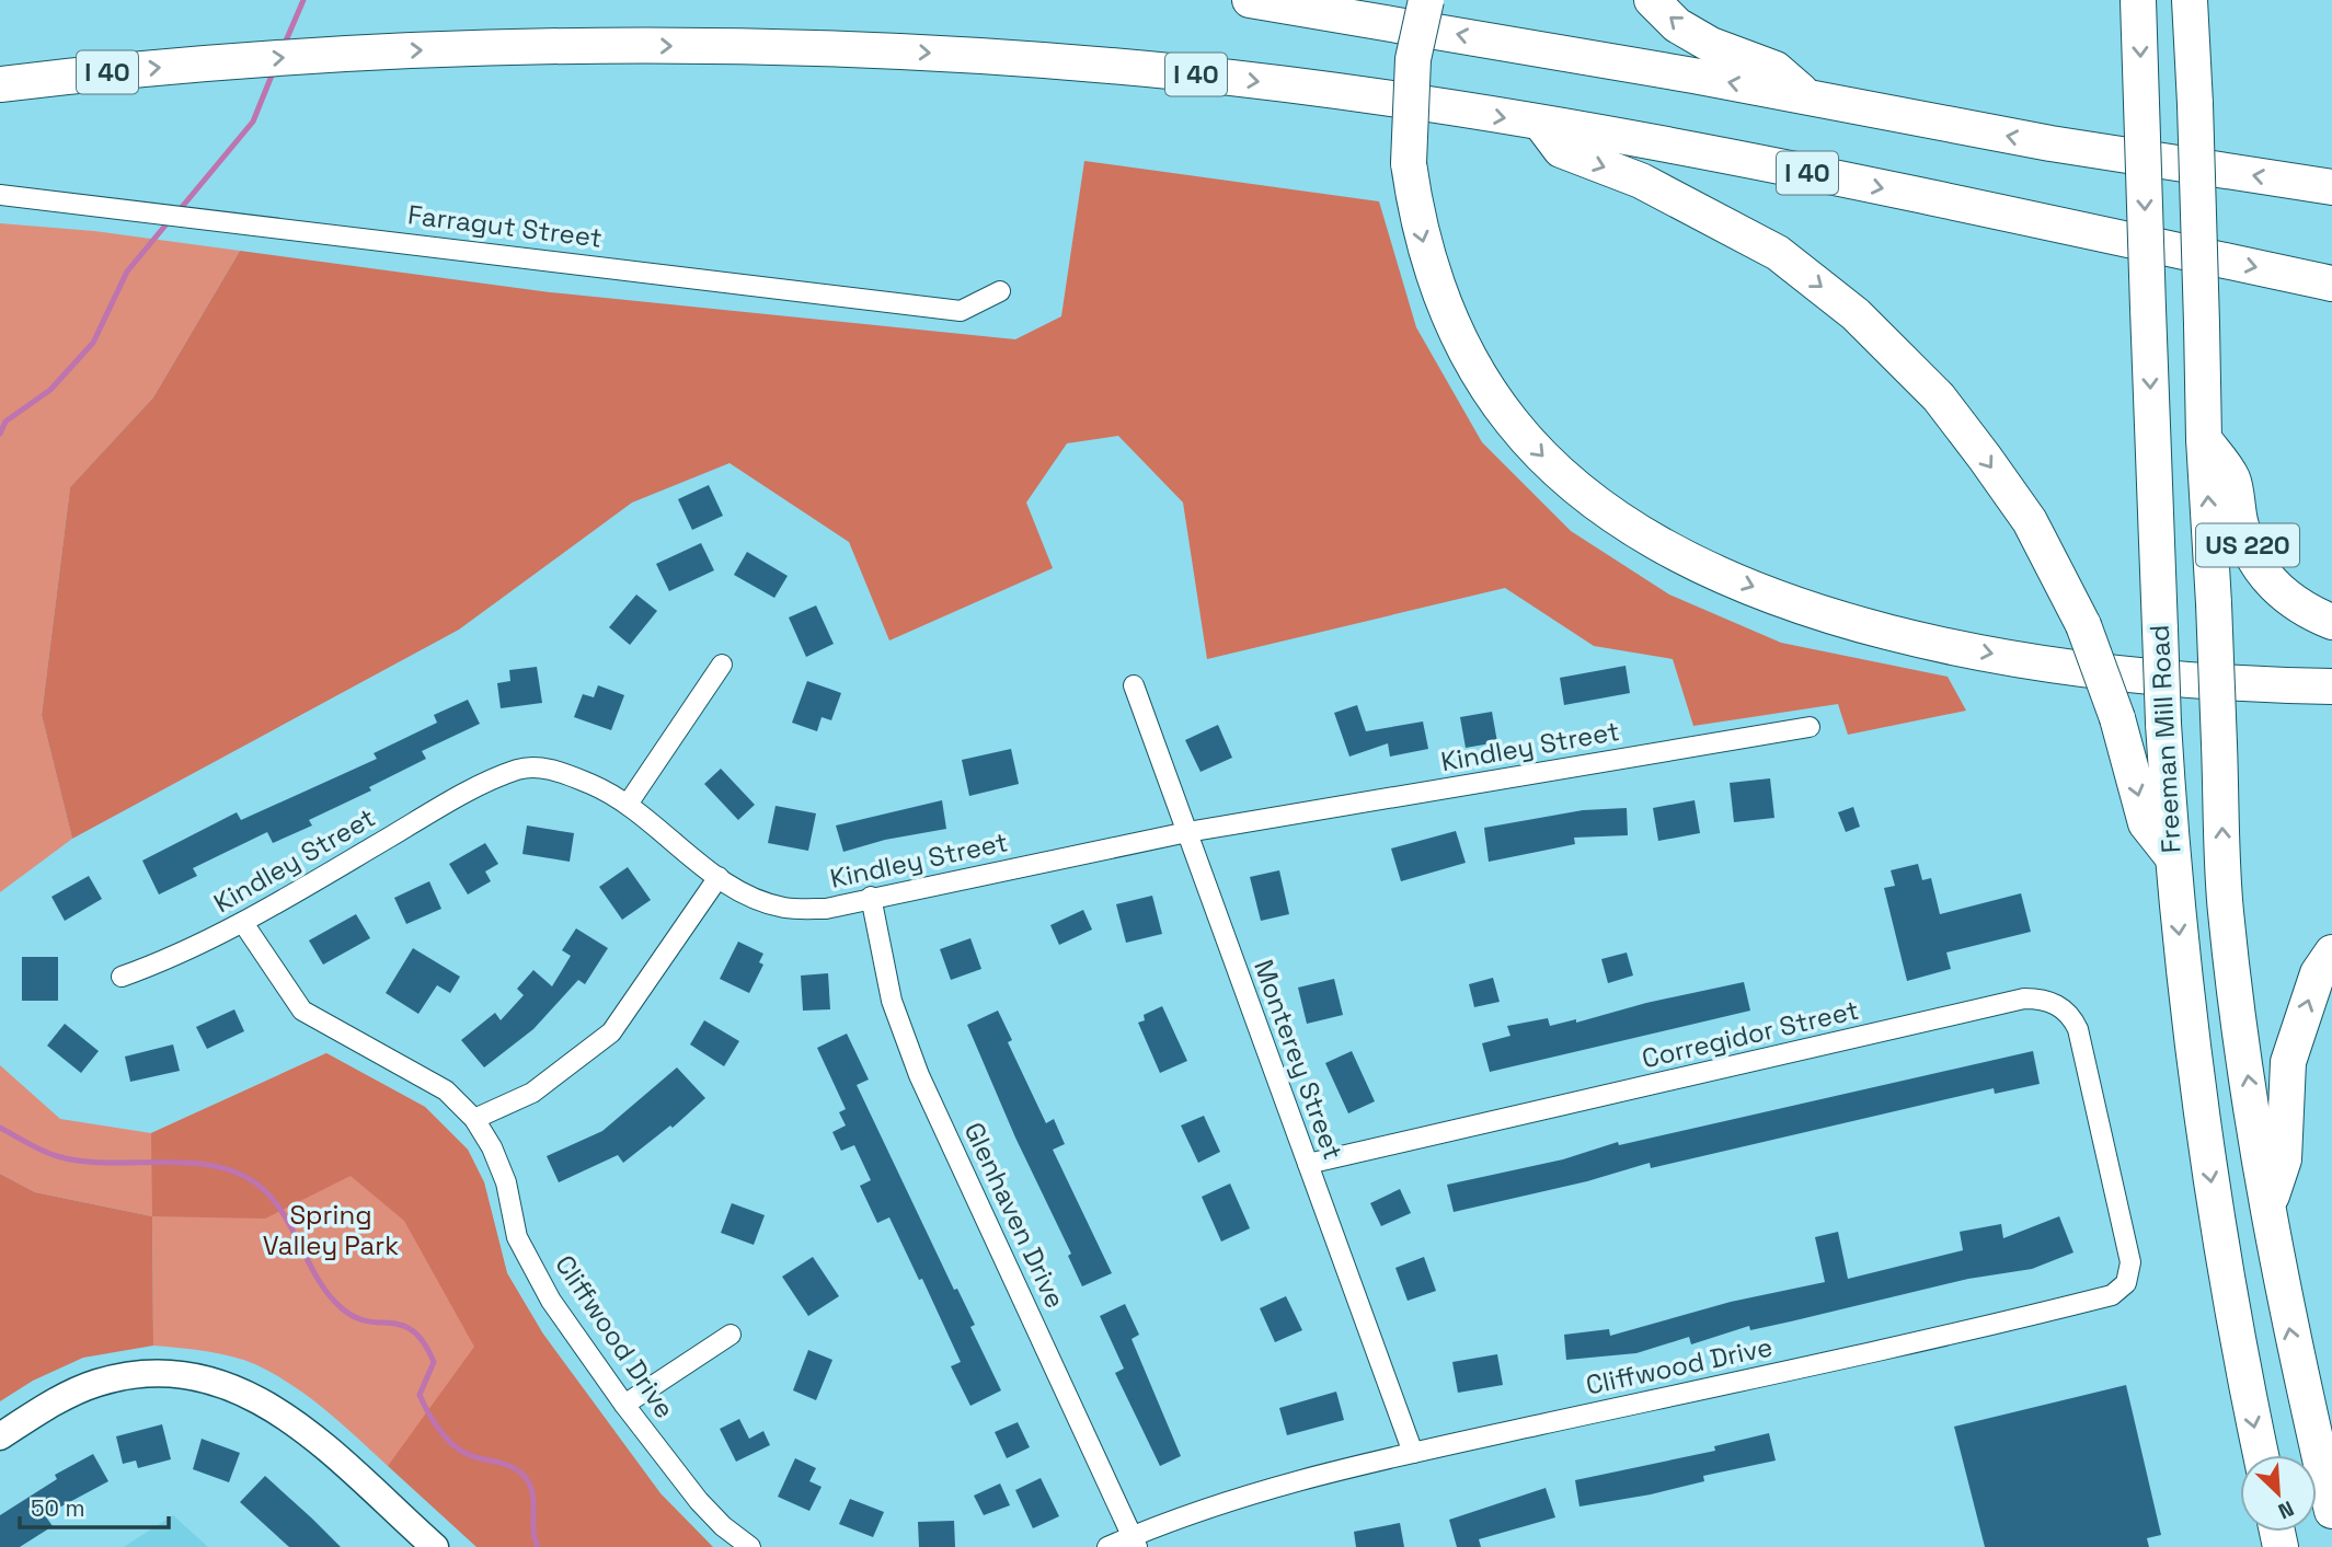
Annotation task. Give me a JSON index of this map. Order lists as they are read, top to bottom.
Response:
{
  "streets": {
    "highway": ["I 40", "US 220", "Freeman Mill Road"],
    "street": [
      "Farragut Street",
      "Kindley Street",
      "Corregidor Street",
      "Monterey Street",
      "Glenhaven Drive",
      "Cliffwood Drive"
    ]
  },
  "crossings": [
    ["US 220", "Freeman Mill Road"],
    ["Kindley Street", "Monterey Street"],
    ["Kindley Street", "Glenhaven Drive"],
    ["Kindley Street", "Cliffwood Drive"],
    ["Corregidor Street", "Monterey Street"],
    ["Corregidor Street", "Cliffwood Drive"],
    ["Monterey Street", "Cliffwood Drive"],
    ["Glenhaven Drive", "Cliffwood Drive"]
  ],
  "parks": ["Spring Valley Park"],
  "scale_bar": "50 m",
  "north": "bottom right"
}
